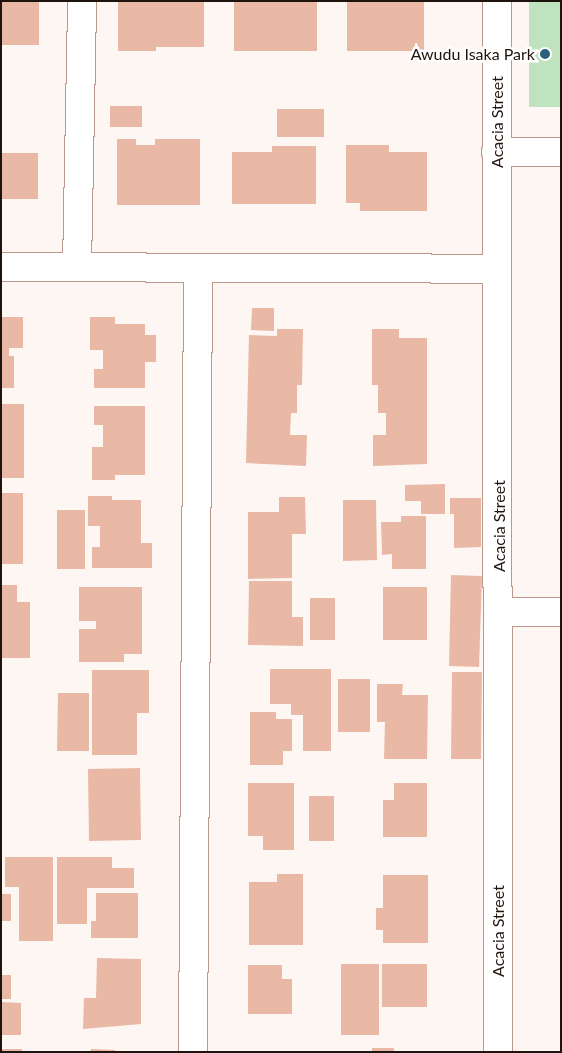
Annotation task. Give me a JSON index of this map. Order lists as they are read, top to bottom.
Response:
{
  "streets": {
    "street": ["Acacia Street"]
  },
  "places": ["Awudu Isaka Park"]
}
